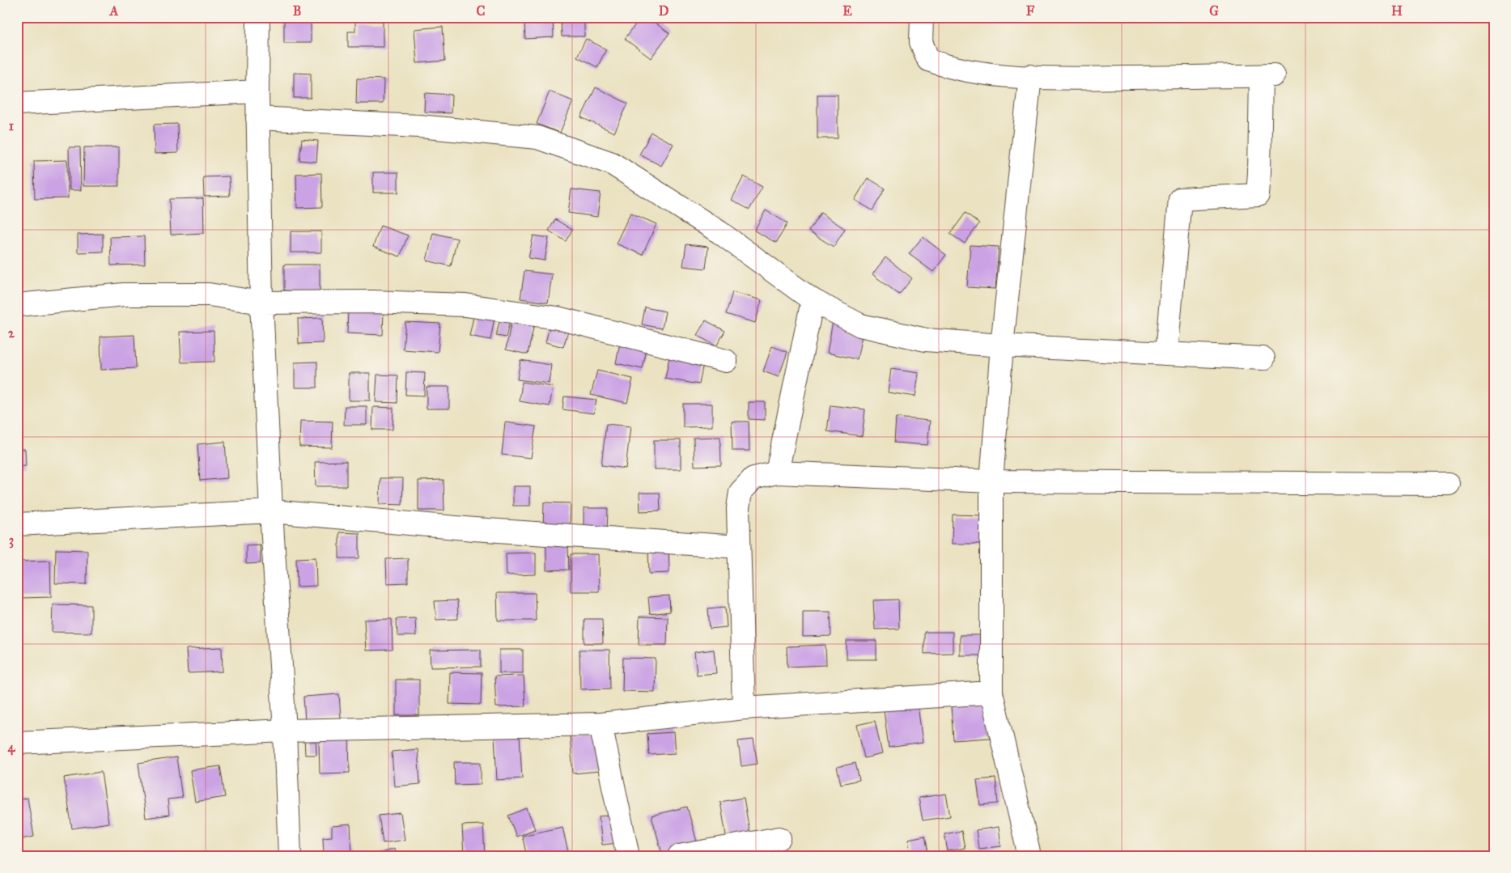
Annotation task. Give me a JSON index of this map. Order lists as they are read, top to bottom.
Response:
{
  "grid": {
    "columns": [
      "A",
      "B",
      "C",
      "D",
      "E",
      "F",
      "G",
      "H"
    ],
    "rows": [
      "1",
      "2",
      "3",
      "4"
    ]
  }
}
